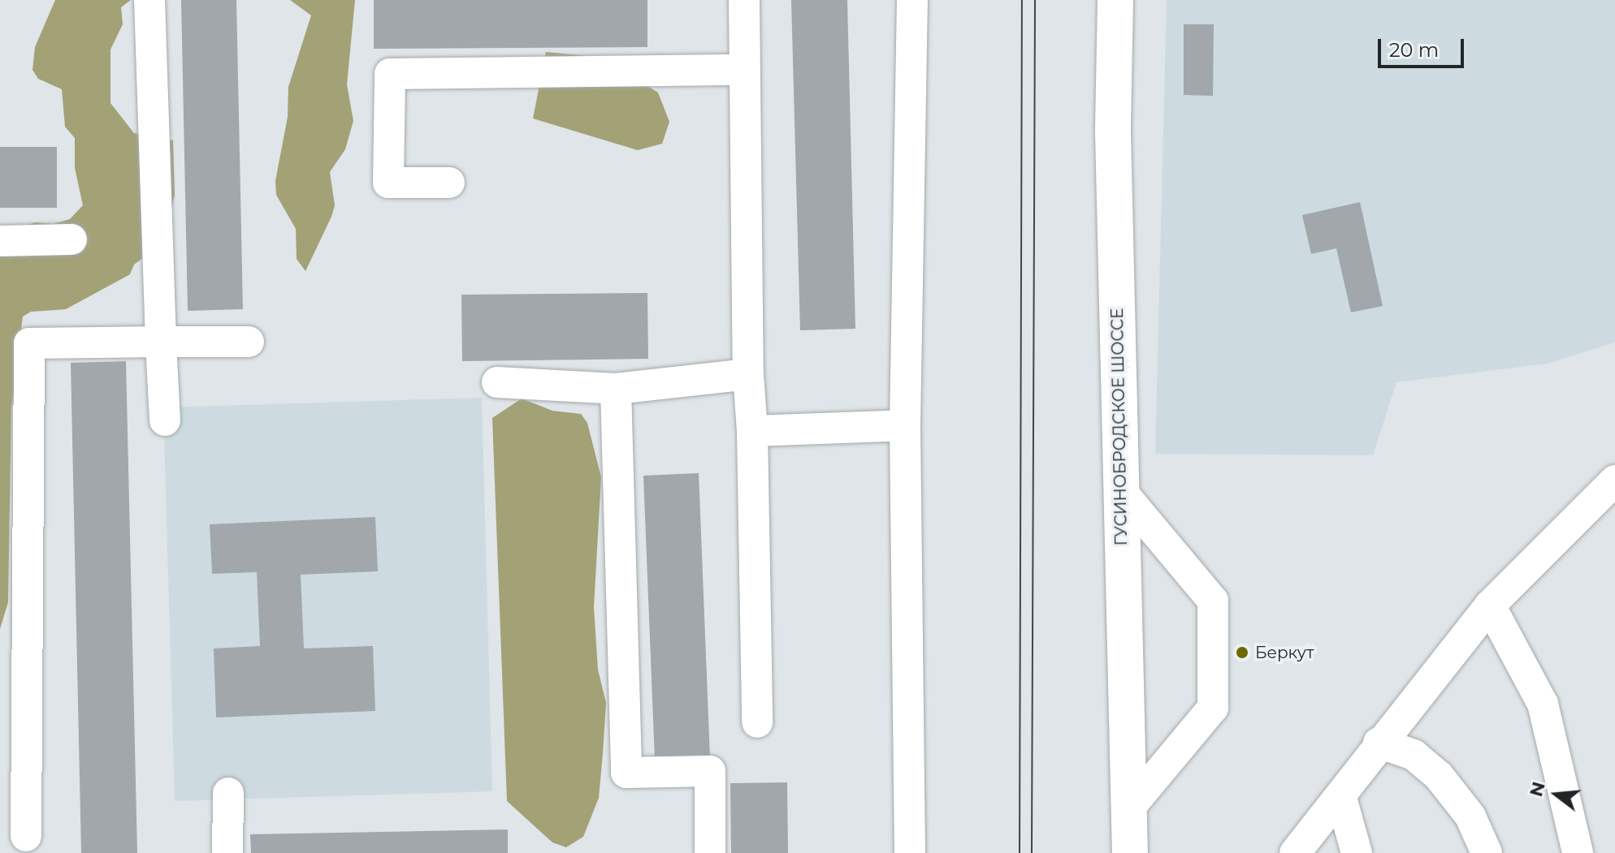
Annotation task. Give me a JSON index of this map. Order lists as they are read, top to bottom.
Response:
{
  "streets": {
    "main road": ["ГУСИНОБРОДСКОЕ ШОССЕ"]
  },
  "places": ["Беркут"],
  "scale_bar": "20 m",
  "north": "left"
}
